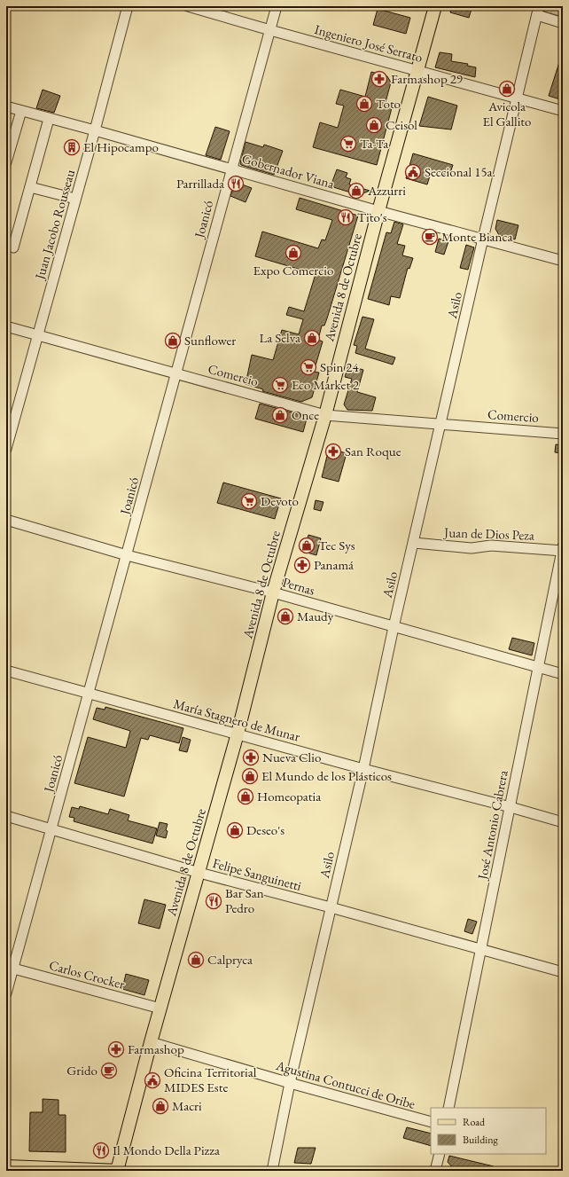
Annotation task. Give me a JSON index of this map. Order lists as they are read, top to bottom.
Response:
{
  "streets": {
    "main road": ["Avenida 8 de Octubre"],
    "street": [
      "Ingeniero José Serrato",
      "Gobernador Viana",
      "Joanicó",
      "Juan Jacobo Rousseau",
      "Asilo",
      "Comercio",
      "Juan de Dios Peza",
      "Pernas",
      "María Stagnero de Munar",
      "José Antonio Cabrera",
      "Felipe Sanguinetti",
      "Carlos Crocker",
      "Agustina Contucci de Oribe"
    ]
  },
  "crossings": [
    ["Ingeniero José Serrato", "Joanicó"],
    ["Ingeniero José Serrato", "Avenida 8 de Octubre"],
    ["Ingeniero José Serrato", "Asilo"],
    ["Gobernador Viana", "Joanicó"],
    ["Gobernador Viana", "Juan Jacobo Rousseau"],
    ["Gobernador Viana", "Avenida 8 de Octubre"],
    ["Gobernador Viana", "Asilo"],
    ["Joanicó", "Comercio"],
    ["Joanicó", "Pernas"],
    ["Joanicó", "María Stagnero de Munar"],
    ["Joanicó", "Felipe Sanguinetti"],
    ["Joanicó", "Carlos Crocker"],
    ["Juan Jacobo Rousseau", "Comercio"],
    ["Avenida 8 de Octubre", "Comercio"],
    ["Avenida 8 de Octubre", "Pernas"],
    ["Avenida 8 de Octubre", "María Stagnero de Munar"],
    ["Avenida 8 de Octubre", "Felipe Sanguinetti"],
    ["Avenida 8 de Octubre", "Carlos Crocker"],
    ["Avenida 8 de Octubre", "Agustina Contucci de Oribe"],
    ["Asilo", "Comercio"],
    ["Asilo", "Juan de Dios Peza"],
    ["Asilo", "Pernas"],
    ["Asilo", "María Stagnero de Munar"],
    ["Asilo", "Felipe Sanguinetti"],
    ["Asilo", "Agustina Contucci de Oribe"],
    ["Juan de Dios Peza", "José Antonio Cabrera"],
    ["Pernas", "José Antonio Cabrera"],
    ["María Stagnero de Munar", "José Antonio Cabrera"],
    ["José Antonio Cabrera", "Felipe Sanguinetti"]
  ],
  "places": {
    "pharmacy": [
      "Farmashop 29",
      "San Roque",
      "Panamá",
      "Nueva Clio",
      "Farmashop"
    ],
    "shop": [
      "Avicola El Gallito",
      "Toto",
      "Ceisol",
      "Azzurri",
      "Expo Comercio",
      "La Selva",
      "Sunflower",
      "Once",
      "Tec Sys",
      "Maudy",
      "El Mundo de los Plásticos",
      "Homeopatia",
      "Deseo's",
      "Calpryca",
      "Macri"
    ],
    "supermarket": [
      "Ta-Ta",
      "Spin 24",
      "Eco Market 2",
      "Devoto"
    ],
    "building": ["El Hipocampo"],
    "public building": ["Seccional 15a.", "Oficina Territorial MIDES Este"],
    "restaurant": [
      "Parrillada",
      "Tito's",
      "Bar San Pedro",
      "Il Mondo Della Pizza"
    ],
    "cafe": ["Monte Bianca", "Grido"]
  },
  "legend": ["Road", "Building"]
}
